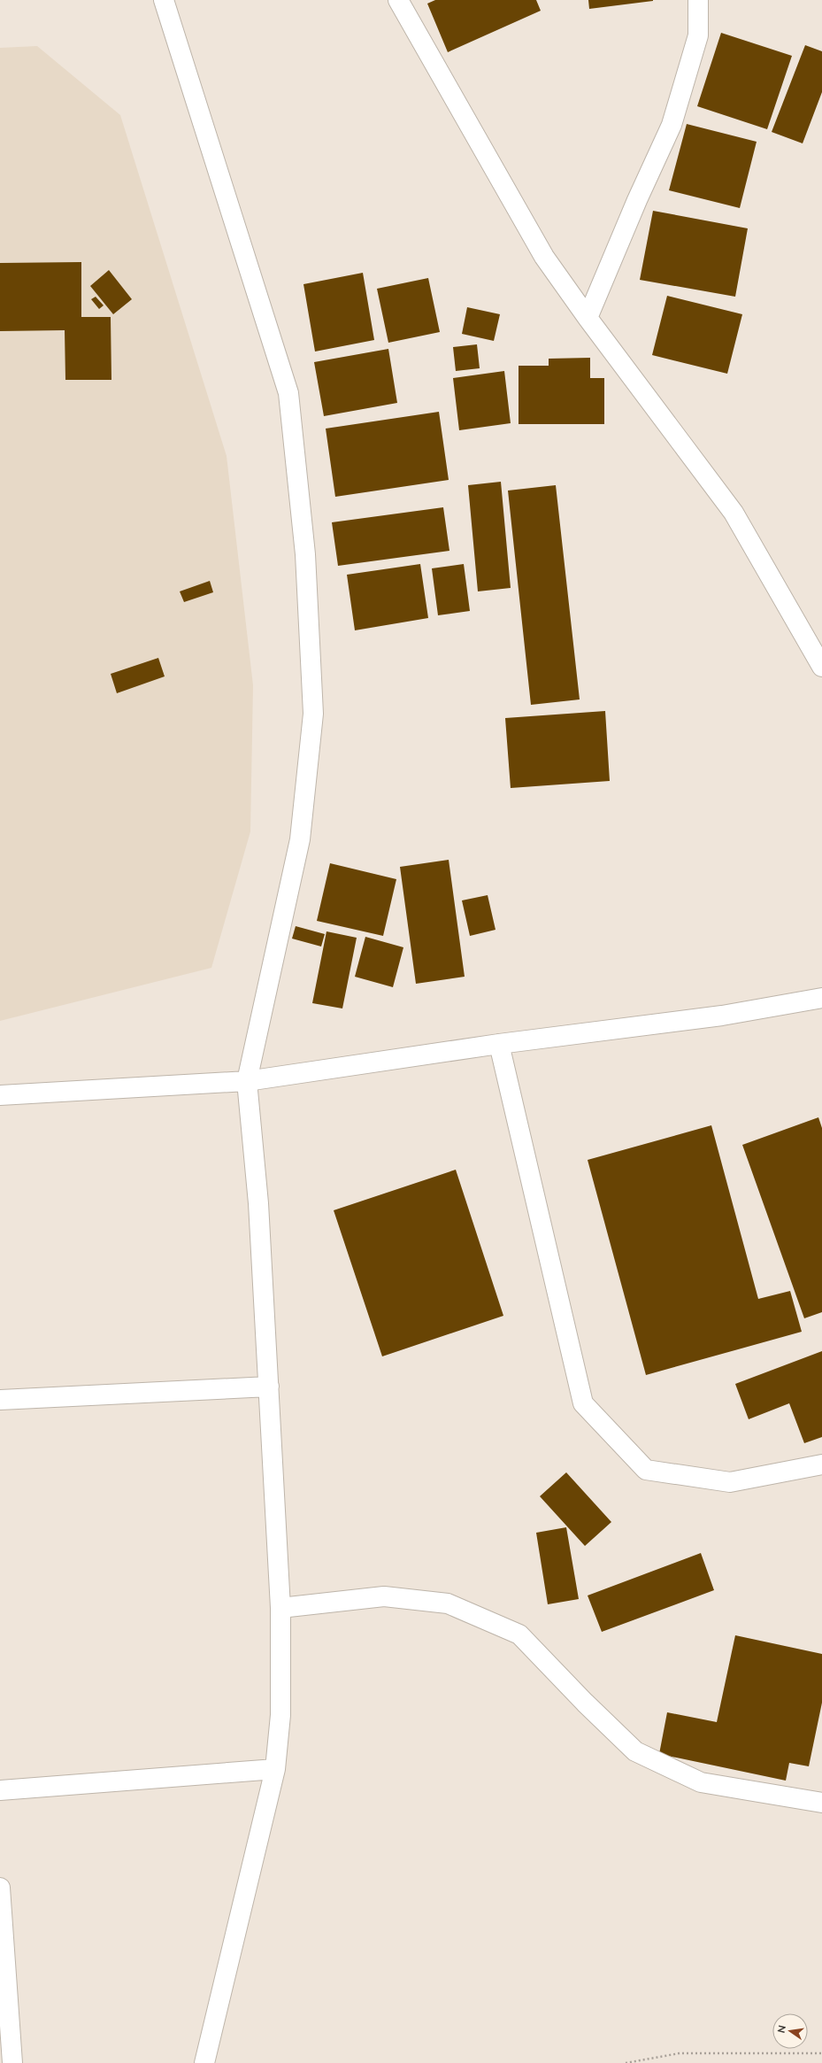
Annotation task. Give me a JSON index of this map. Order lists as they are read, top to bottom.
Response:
{
  "north": "left"
}
